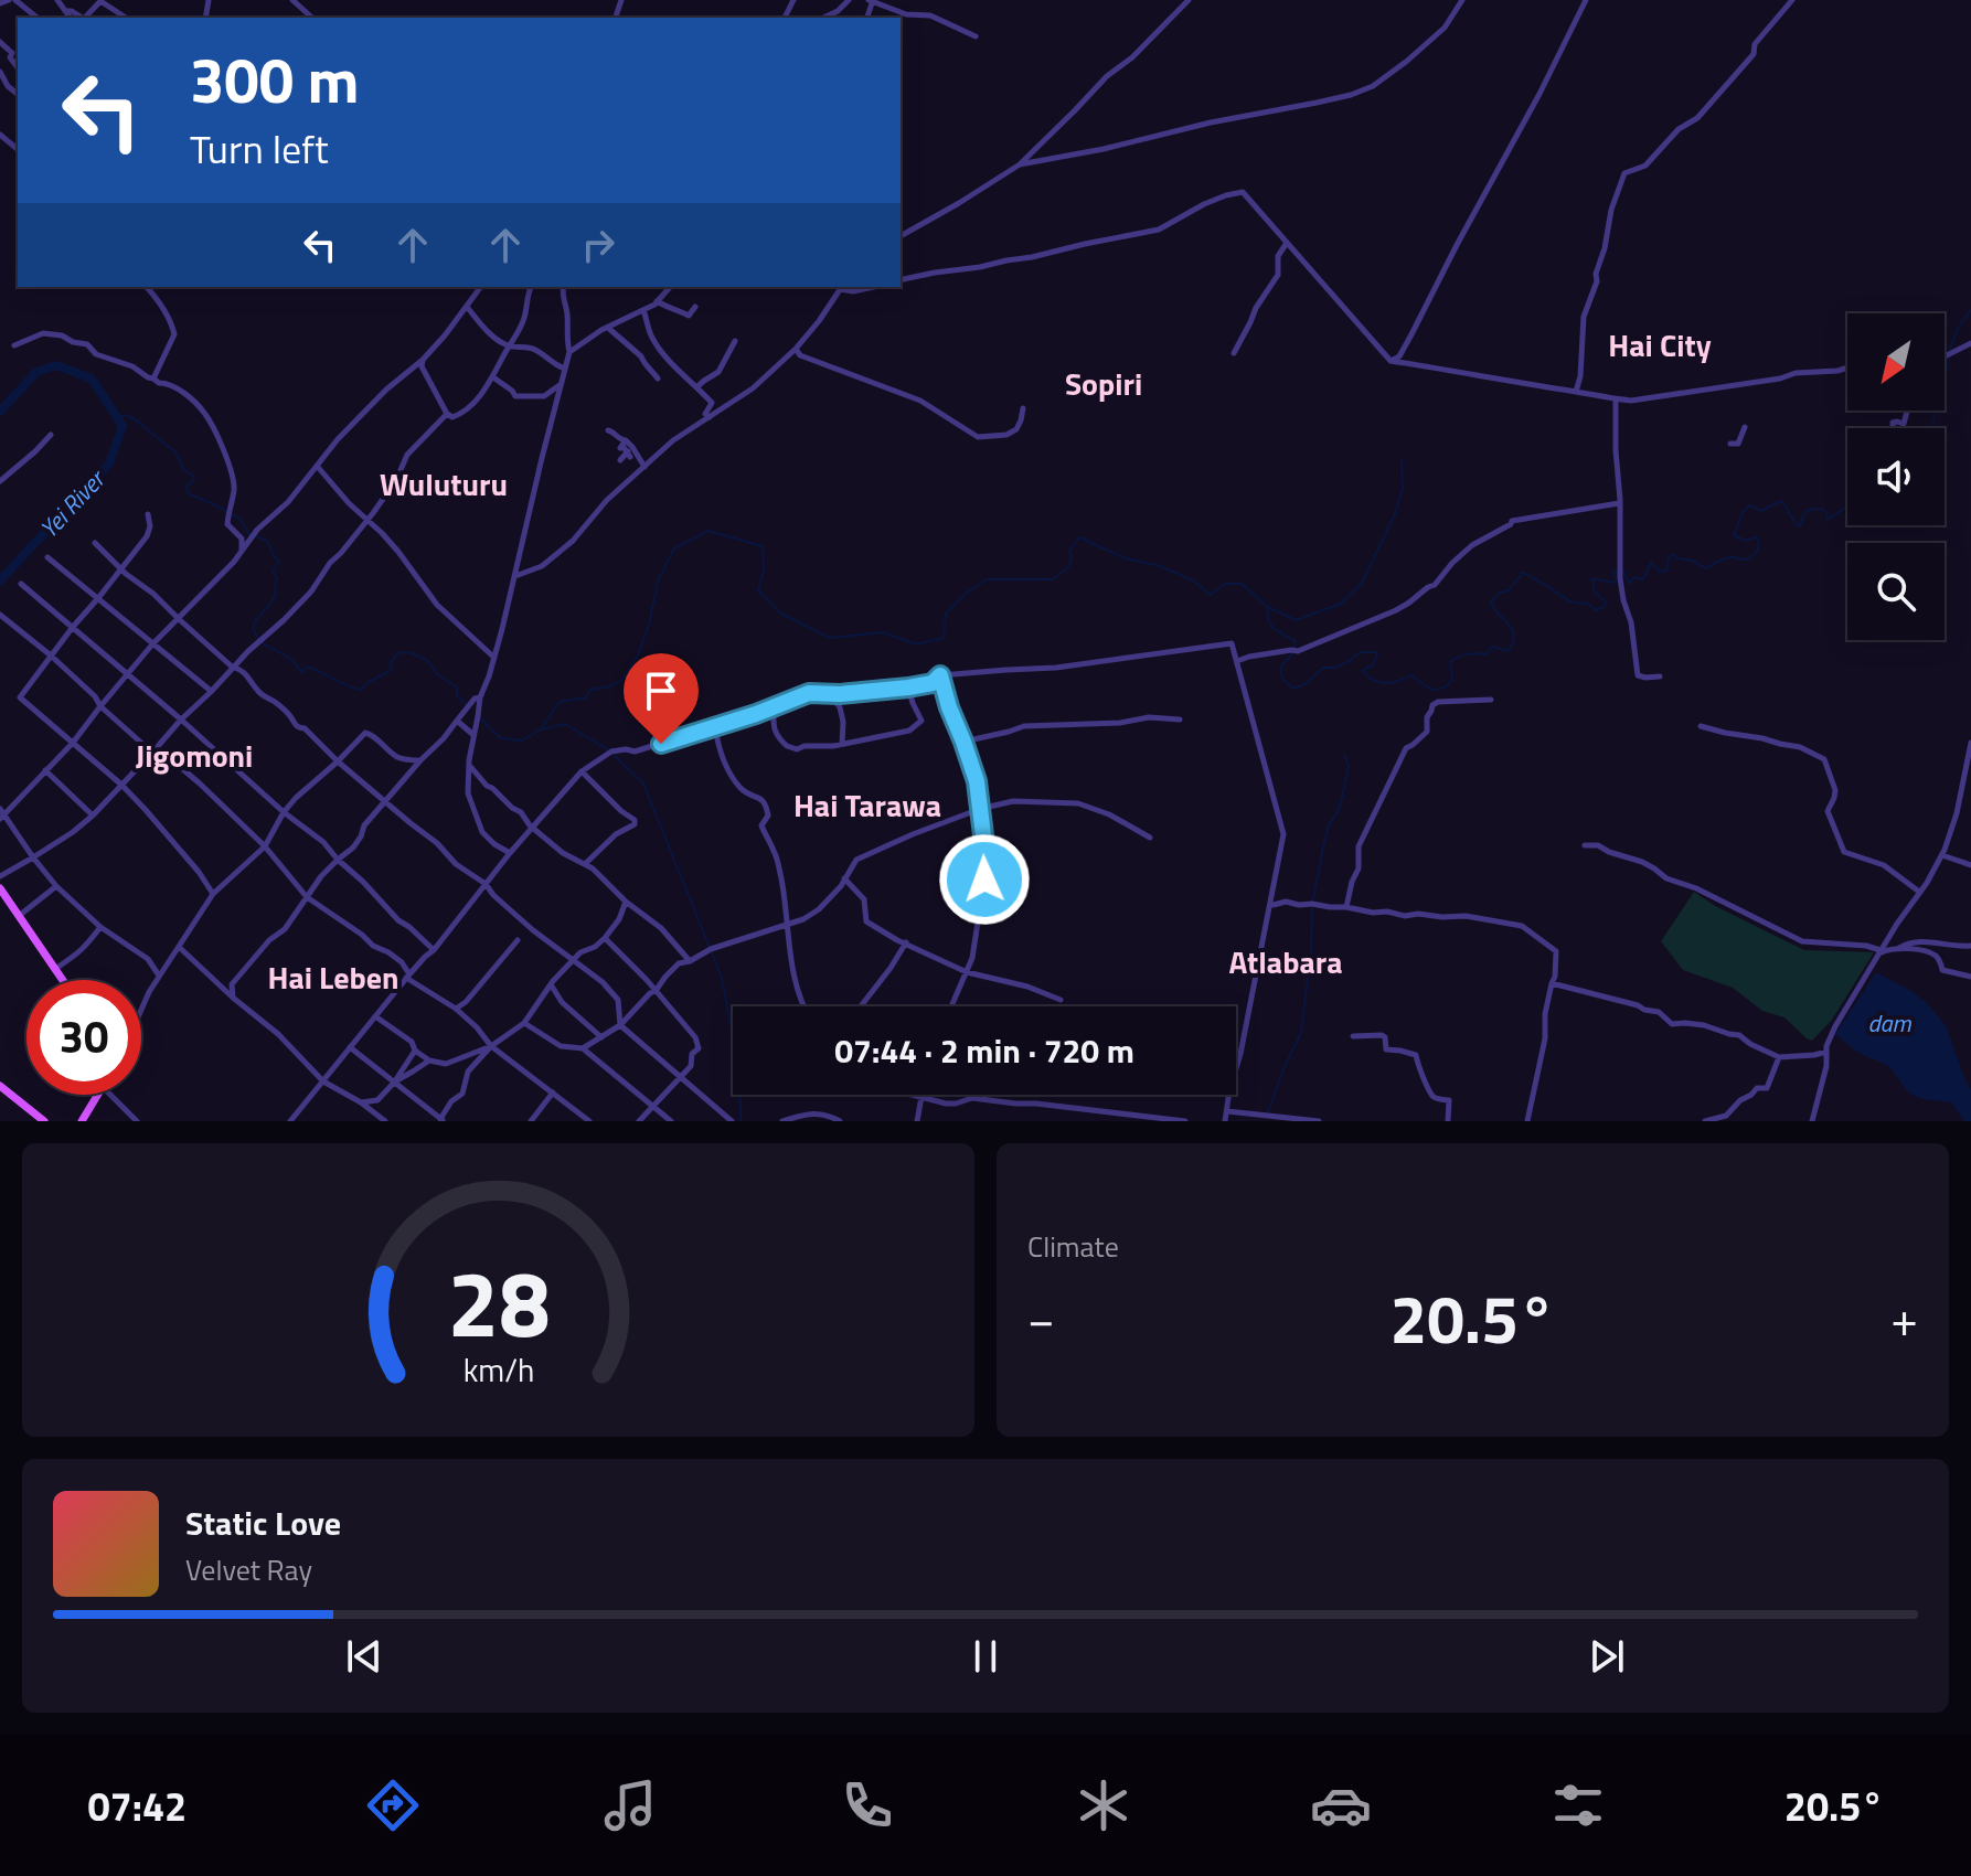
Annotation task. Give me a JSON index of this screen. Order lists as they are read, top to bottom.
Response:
{
  "districts": [
    "Hai City",
    "Sopiri",
    "Wuluturu",
    "Jigomoni",
    "Hai Tarawa",
    "Atlabara",
    "Hai Leben"
  ],
  "water": ["Yei River", "dam"],
  "north": "bottom left",
  "page": {
    "turn": ["300 m", "Turn left"],
    "limit": "30",
    "trip": "07:44 · 2 min · 720 m",
    "tile": "Climate",
    "heat": ["−", "20.5°", "+"],
    "song": ["Static Love", "Velvet Ray"],
    "tabs": ["07:42", "20.5°"],
    "gauge": ["28", "km/h"]
  }
}
